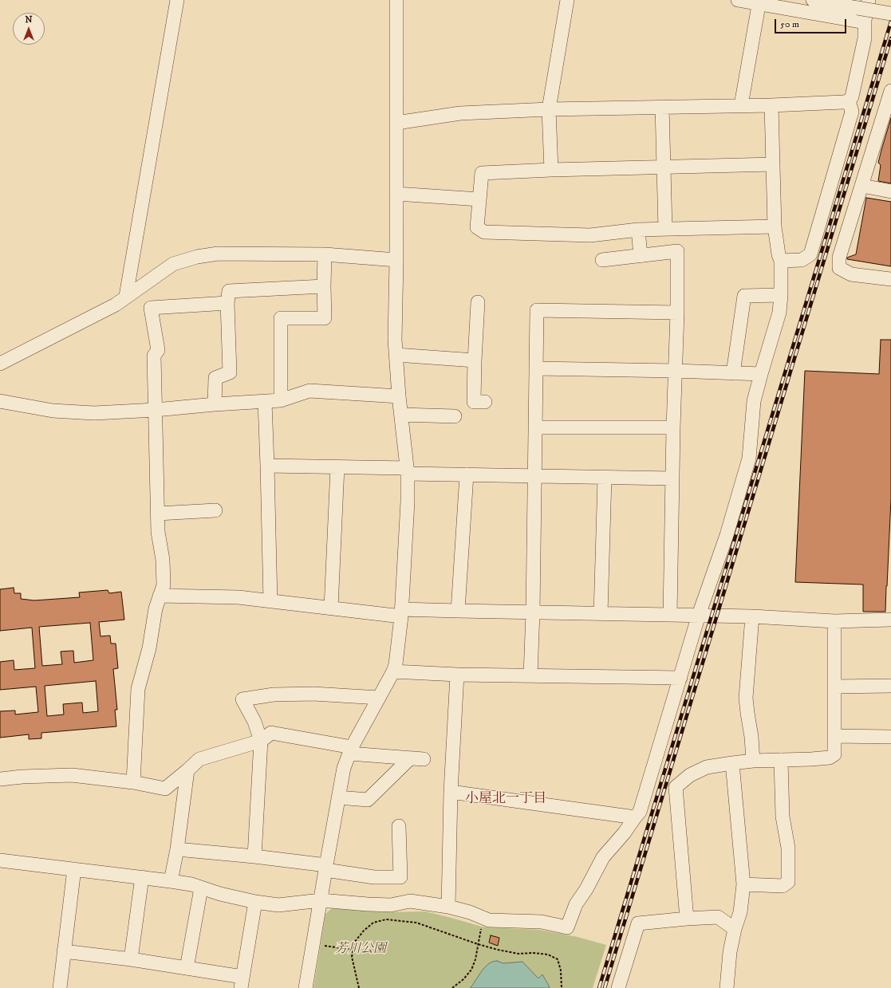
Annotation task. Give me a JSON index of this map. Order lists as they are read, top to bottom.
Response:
{
  "districts": ["小屋北一丁目"],
  "parks": ["芳川公園"],
  "scale_bar": "50 m",
  "north": "top"
}
